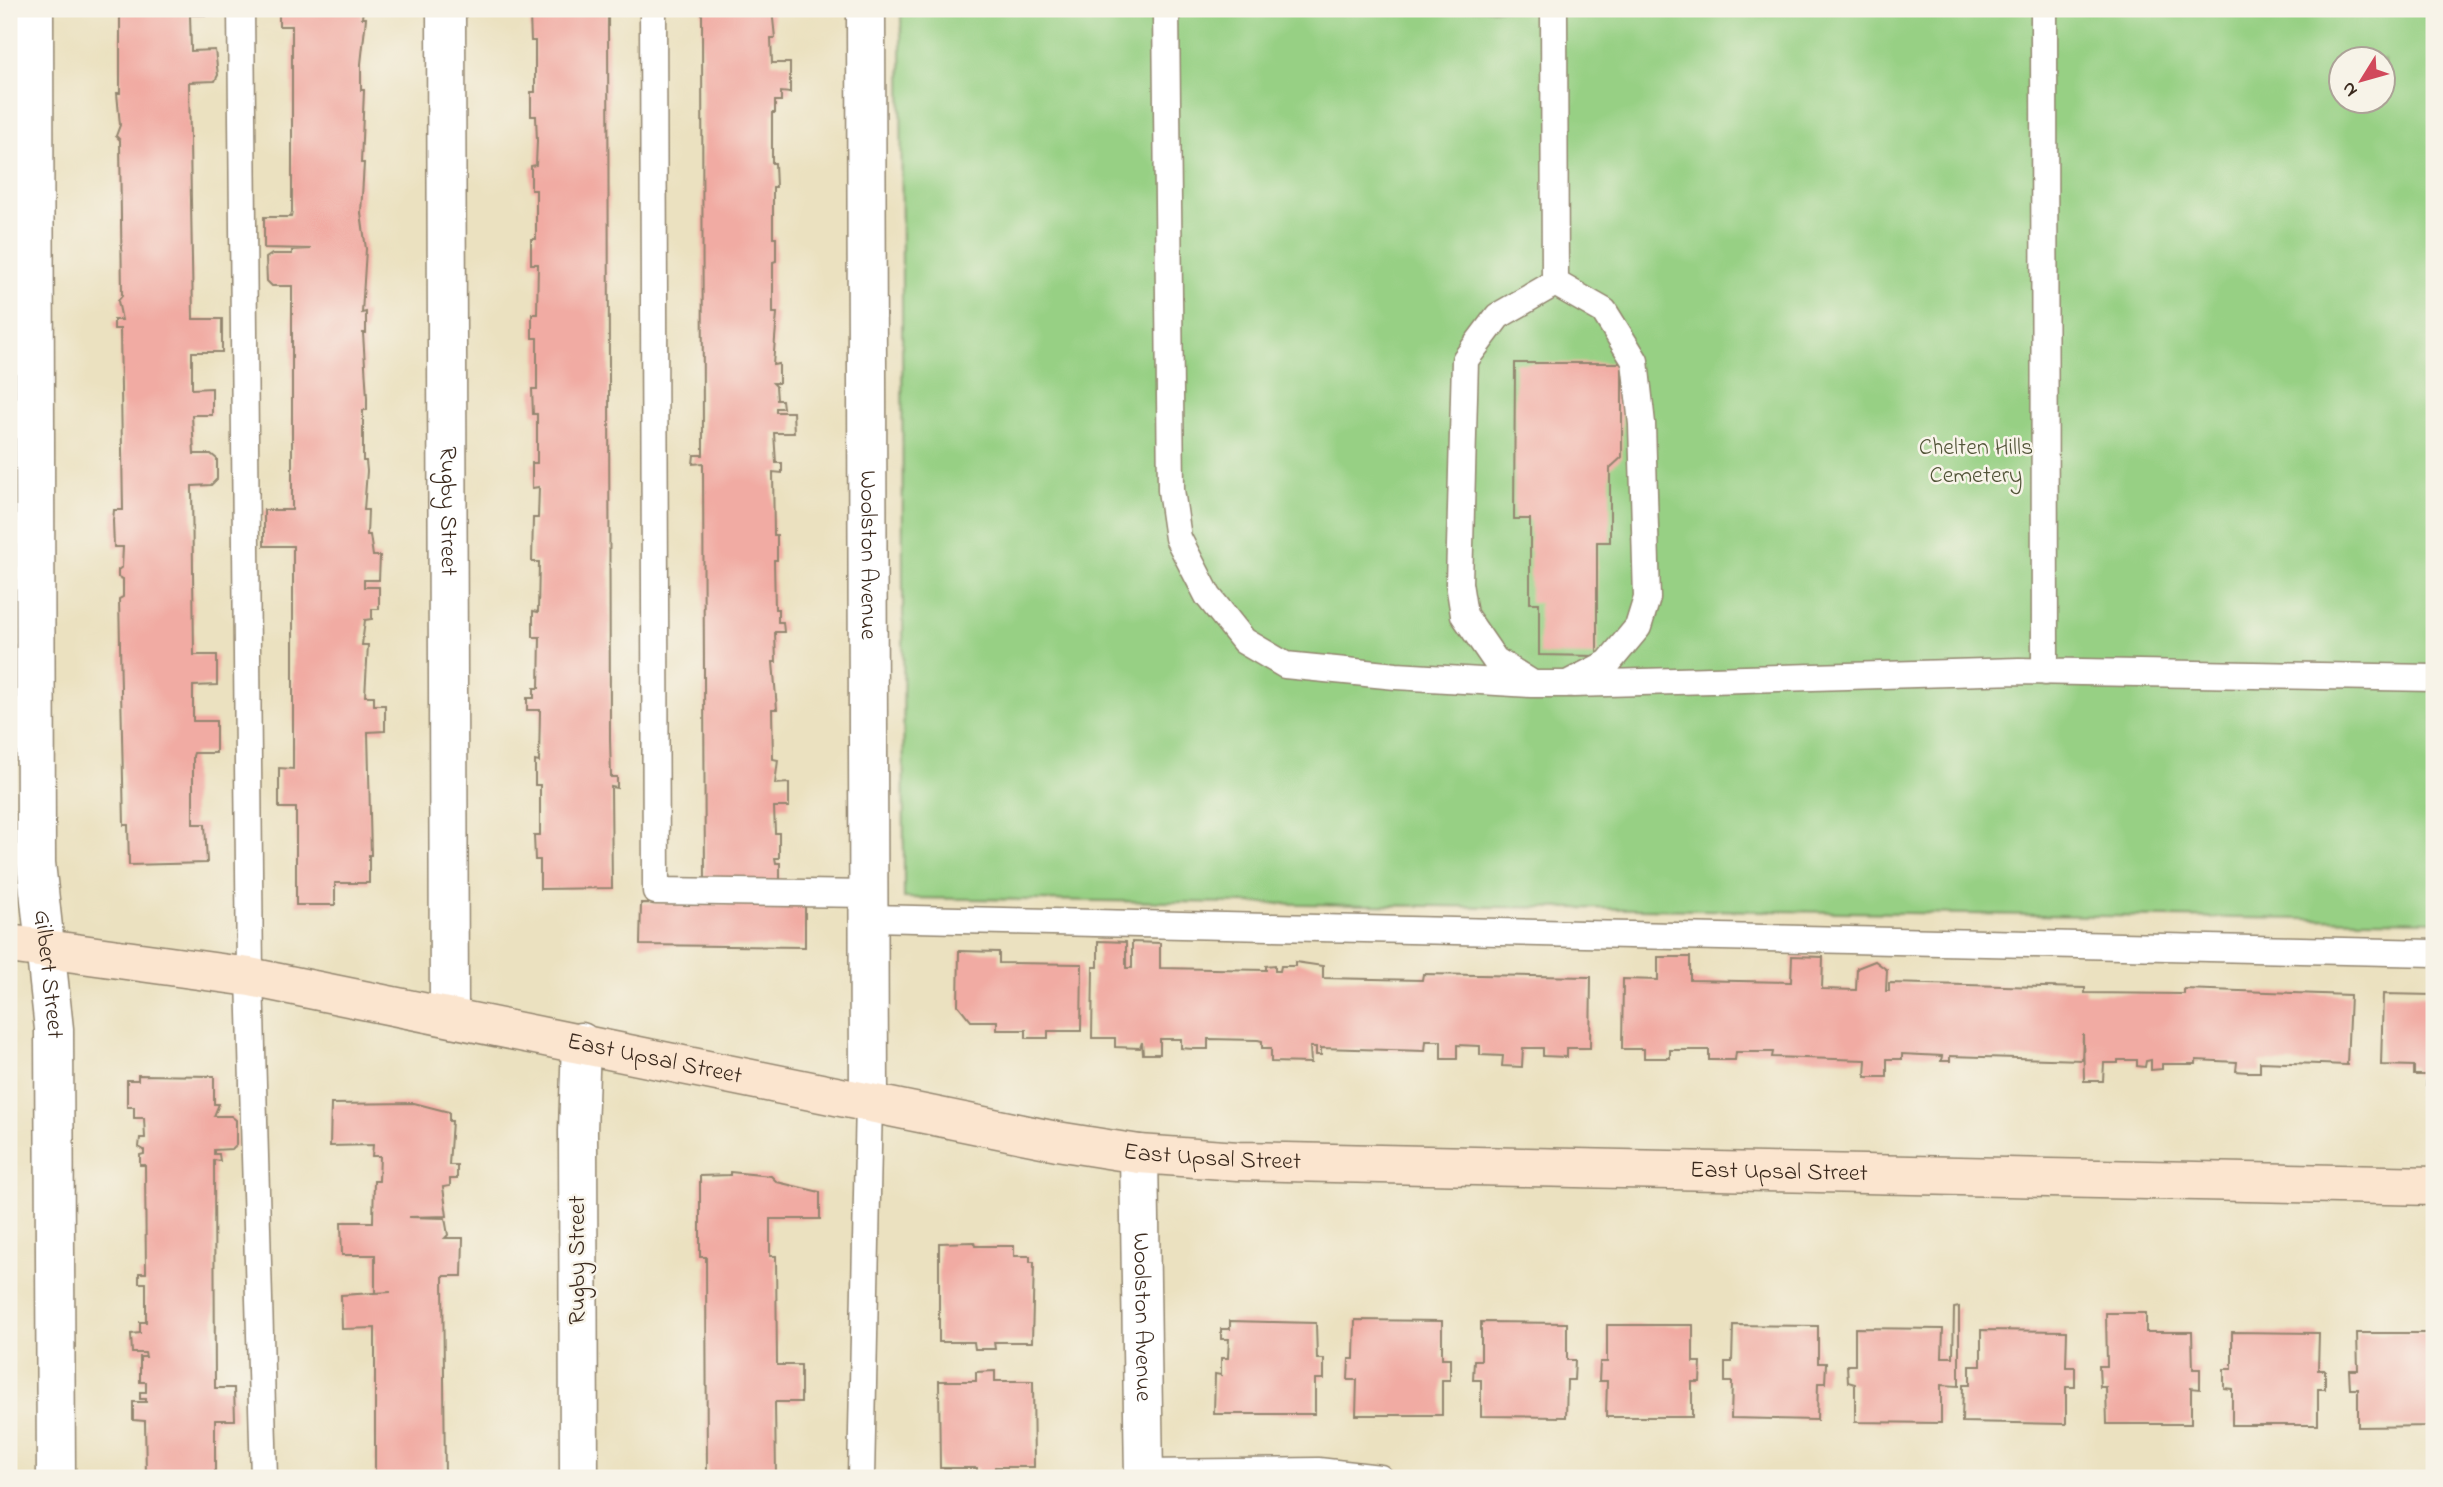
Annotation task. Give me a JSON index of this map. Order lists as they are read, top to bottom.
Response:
{
  "streets": {
    "street": [
      "Rugby Street",
      "Woolston Avenue",
      "Gilbert Street",
      "East Upsal Street"
    ]
  },
  "crossings": [
    ["Rugby Street", "East Upsal Street"],
    ["Woolston Avenue", "East Upsal Street"],
    ["Gilbert Street", "East Upsal Street"]
  ],
  "parks": ["Chelten Hills Cemetery"],
  "north": "bottom left"
}
